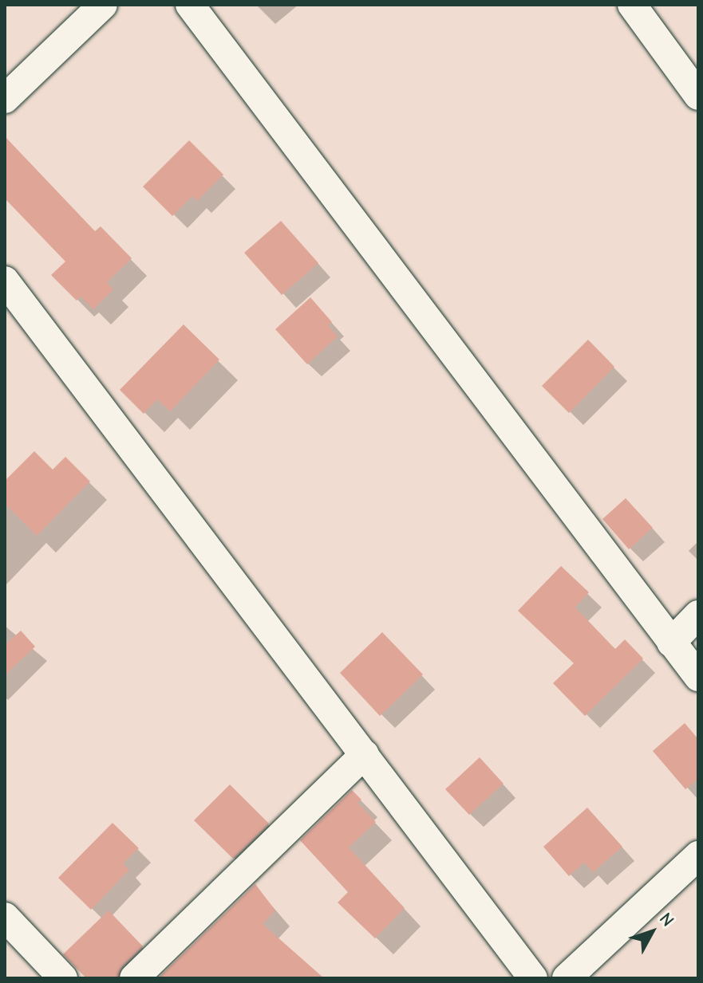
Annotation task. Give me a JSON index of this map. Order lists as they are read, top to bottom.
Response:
{
  "north": "top right"
}
